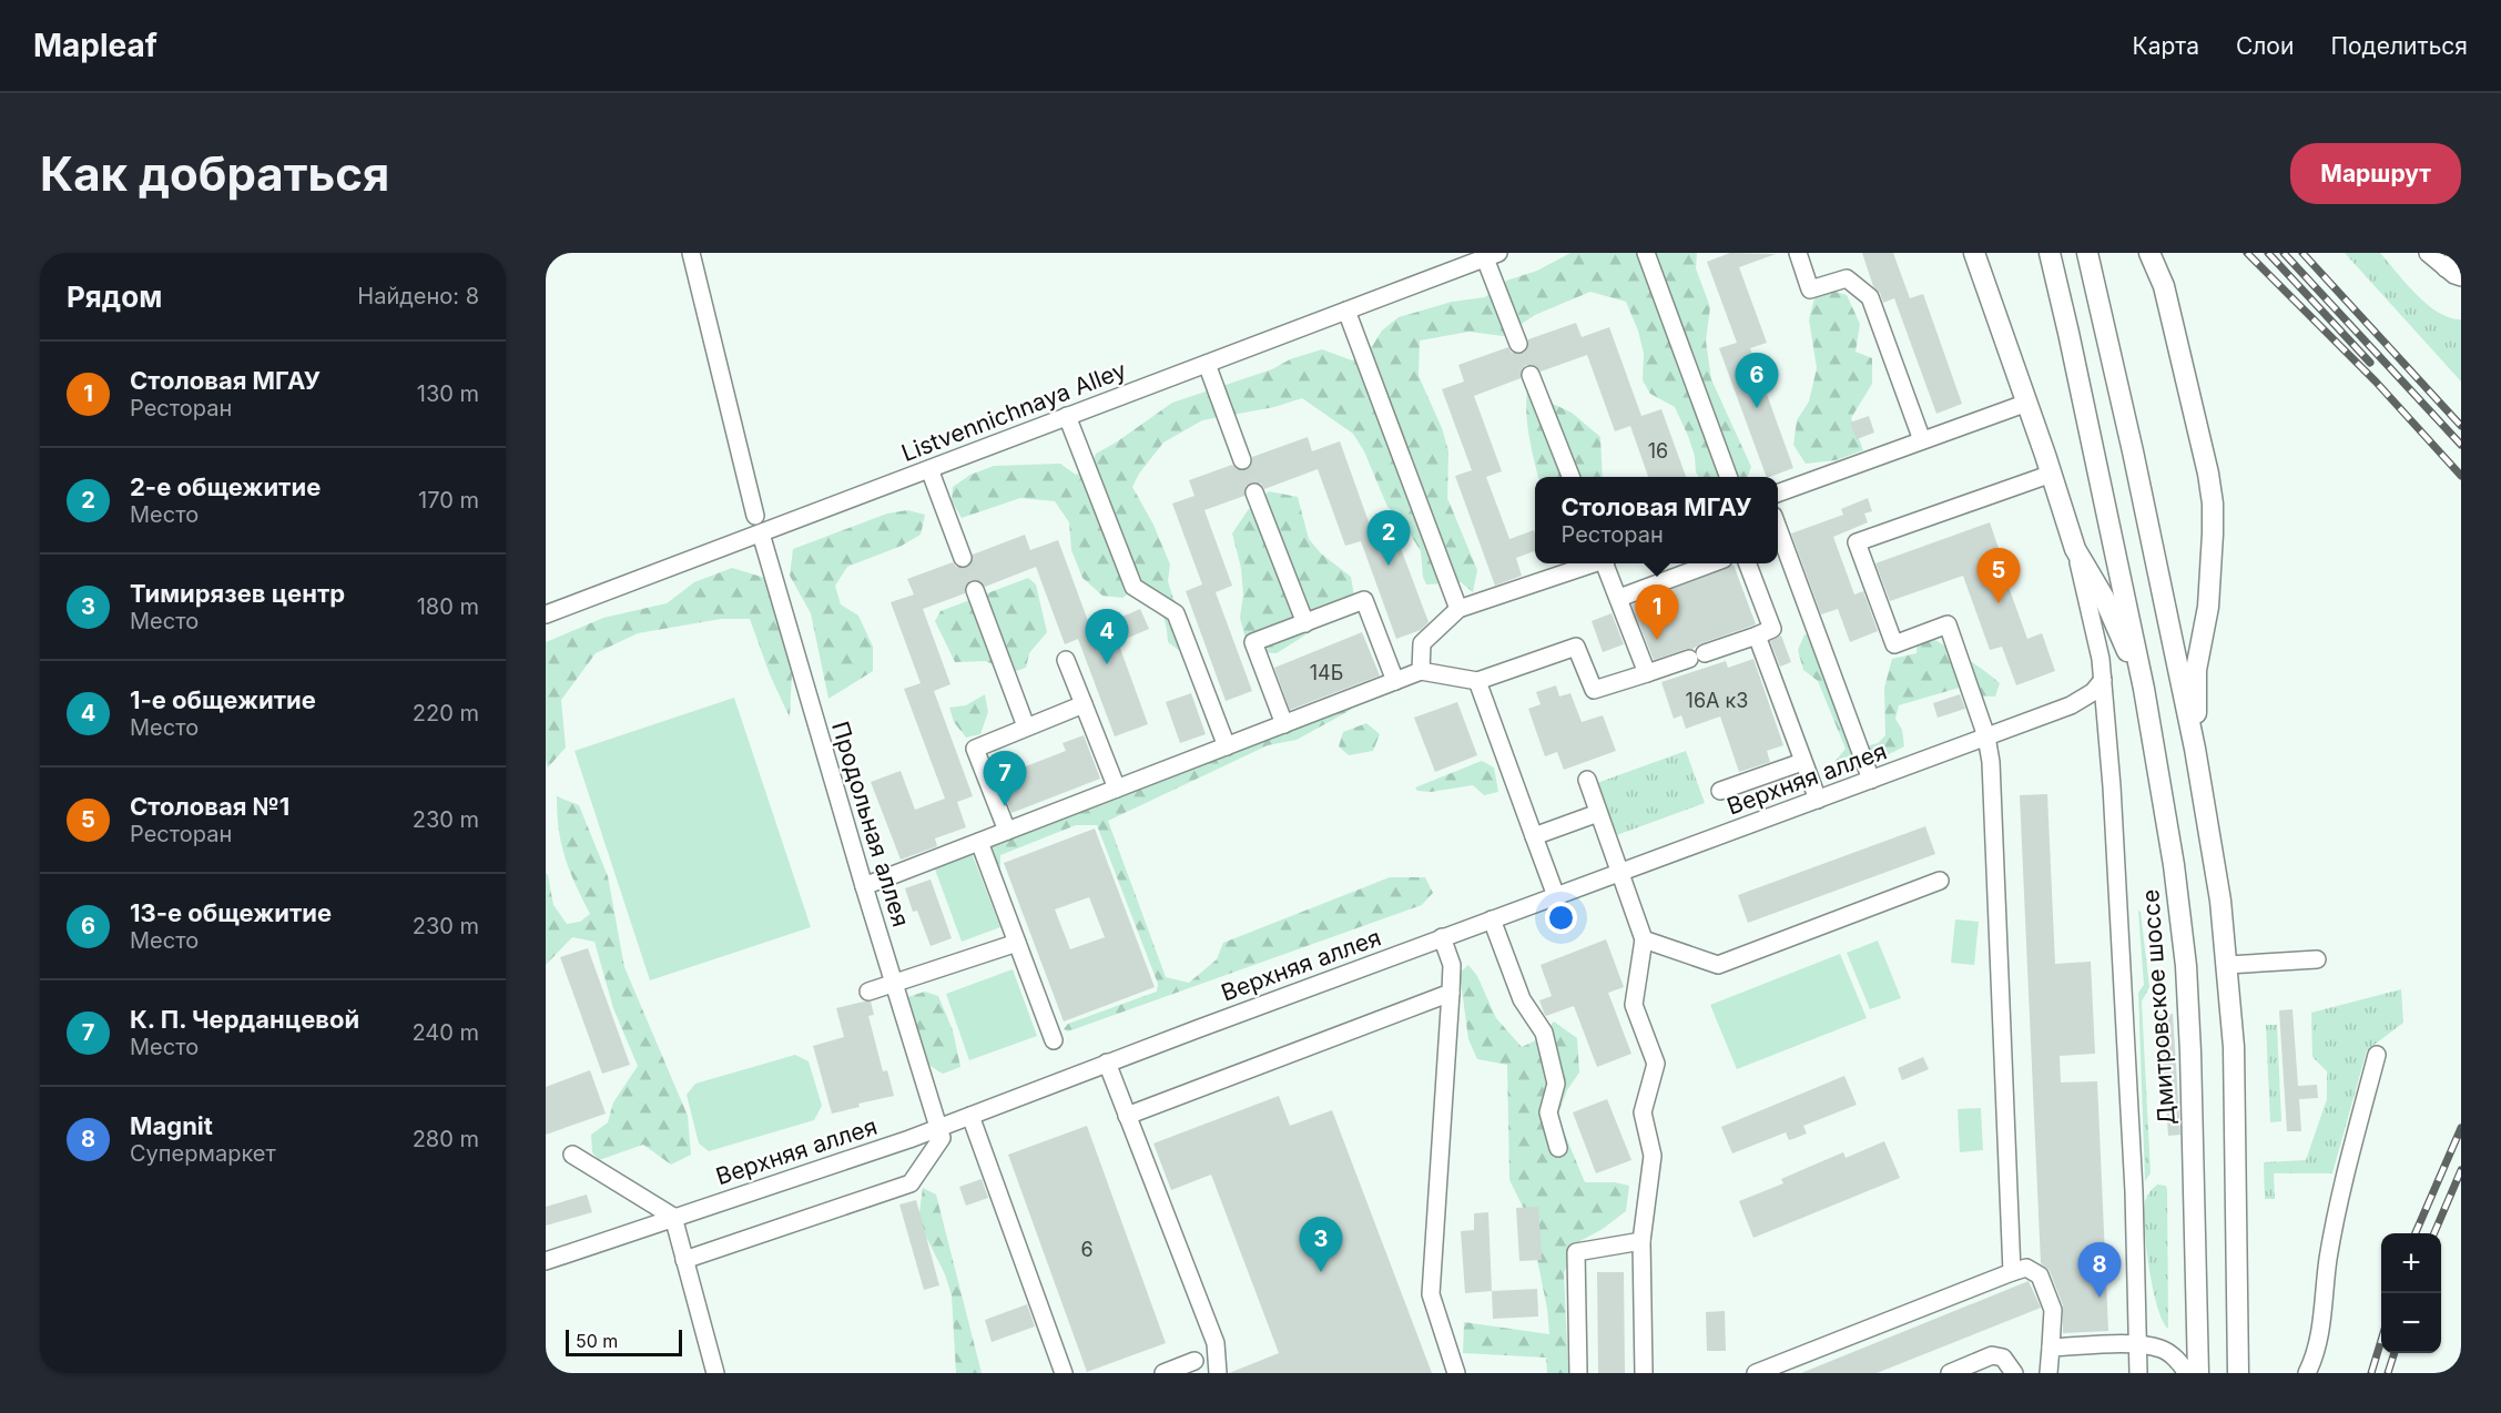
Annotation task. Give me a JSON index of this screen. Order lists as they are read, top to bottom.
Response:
{
  "streets": {
    "main road": ["Дмитровское шоссе"],
    "street": ["Listvennichnaya Alley", "Верхняя аллея", "Продольная аллея"]
  },
  "crossings": [
    ["Listvennichnaya Alley", "Продольная аллея"],
    ["Верхняя аллея", "Продольная аллея"]
  ],
  "house_numbers": [
    "16",
    "14Б",
    "16А к3",
    "6"
  ],
  "scale_bar": "50 m",
  "page": {
    "header": "Mapleaf",
    "nav": ["Карта", "Слои", "Поделиться"],
    "buttons": "Маршрут",
    "title": "Как добраться",
    "heading": ["Рядом", "Найдено: 8"],
    "list": [
      {
        "mark": "1",
        "name": "Столовая МГАУ",
        "note": "Ресторан",
        "value": "130 m"
      },
      {
        "mark": "2",
        "name": "2-е общежитие",
        "note": "Место",
        "value": "170 m"
      },
      {
        "mark": "3",
        "name": "Тимирязев центр",
        "note": "Место",
        "value": "180 m"
      },
      {
        "mark": "4",
        "name": "1-е общежитие",
        "note": "Место",
        "value": "220 m"
      },
      {
        "mark": "5",
        "name": "Столовая №1",
        "note": "Ресторан",
        "value": "230 m"
      },
      {
        "mark": "6",
        "name": "13-е общежитие",
        "note": "Место",
        "value": "230 m"
      },
      {
        "mark": "7",
        "name": "К. П. Черданцевой",
        "note": "Место",
        "value": "240 m"
      },
      {
        "mark": "8",
        "name": "Magnit",
        "note": "Супермаркет",
        "value": "280 m"
      }
    ],
    "pins": [
      "6",
      "2",
      "5",
      "1",
      "4",
      "7",
      "3",
      "8"
    ],
    "popup": ["Столовая МГАУ", "Ресторан"],
    "map_buttons": ["+", "−"],
    "scale": "50 m"
  }
}
